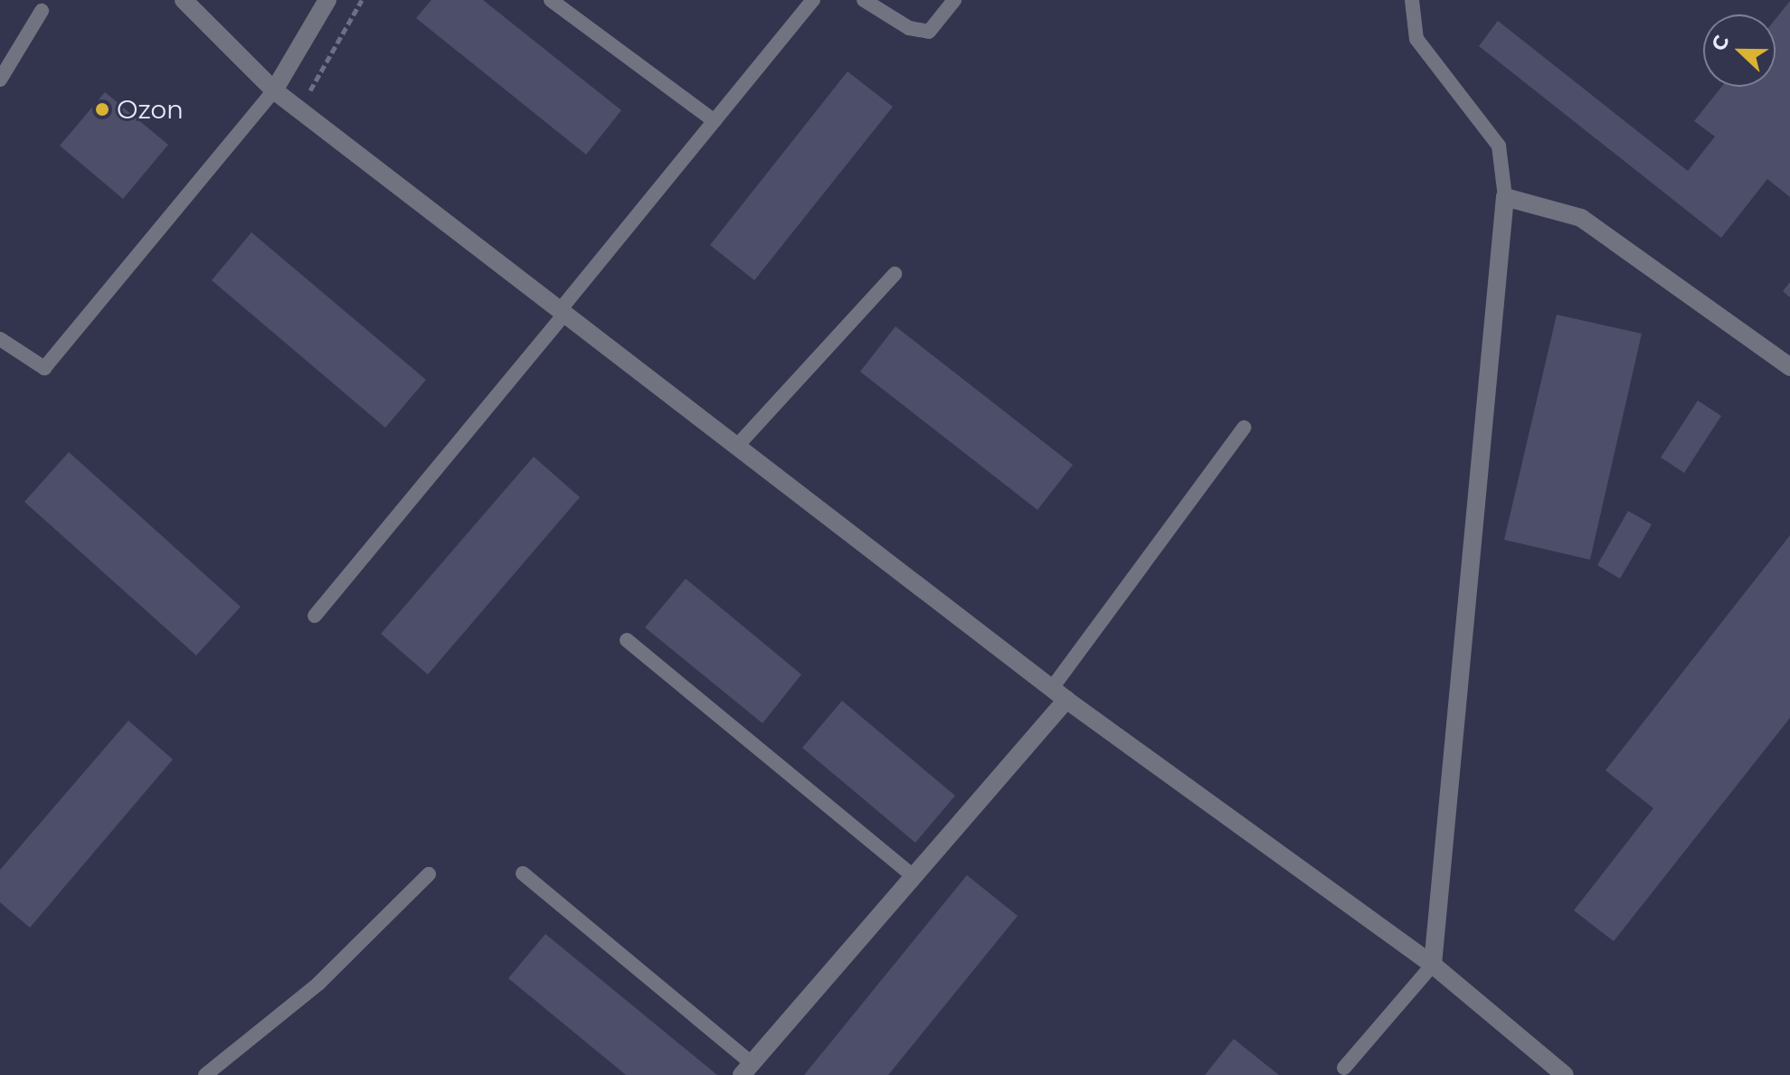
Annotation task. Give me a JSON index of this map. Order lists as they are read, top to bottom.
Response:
{
  "places": ["Ozon"],
  "north": "left"
}
